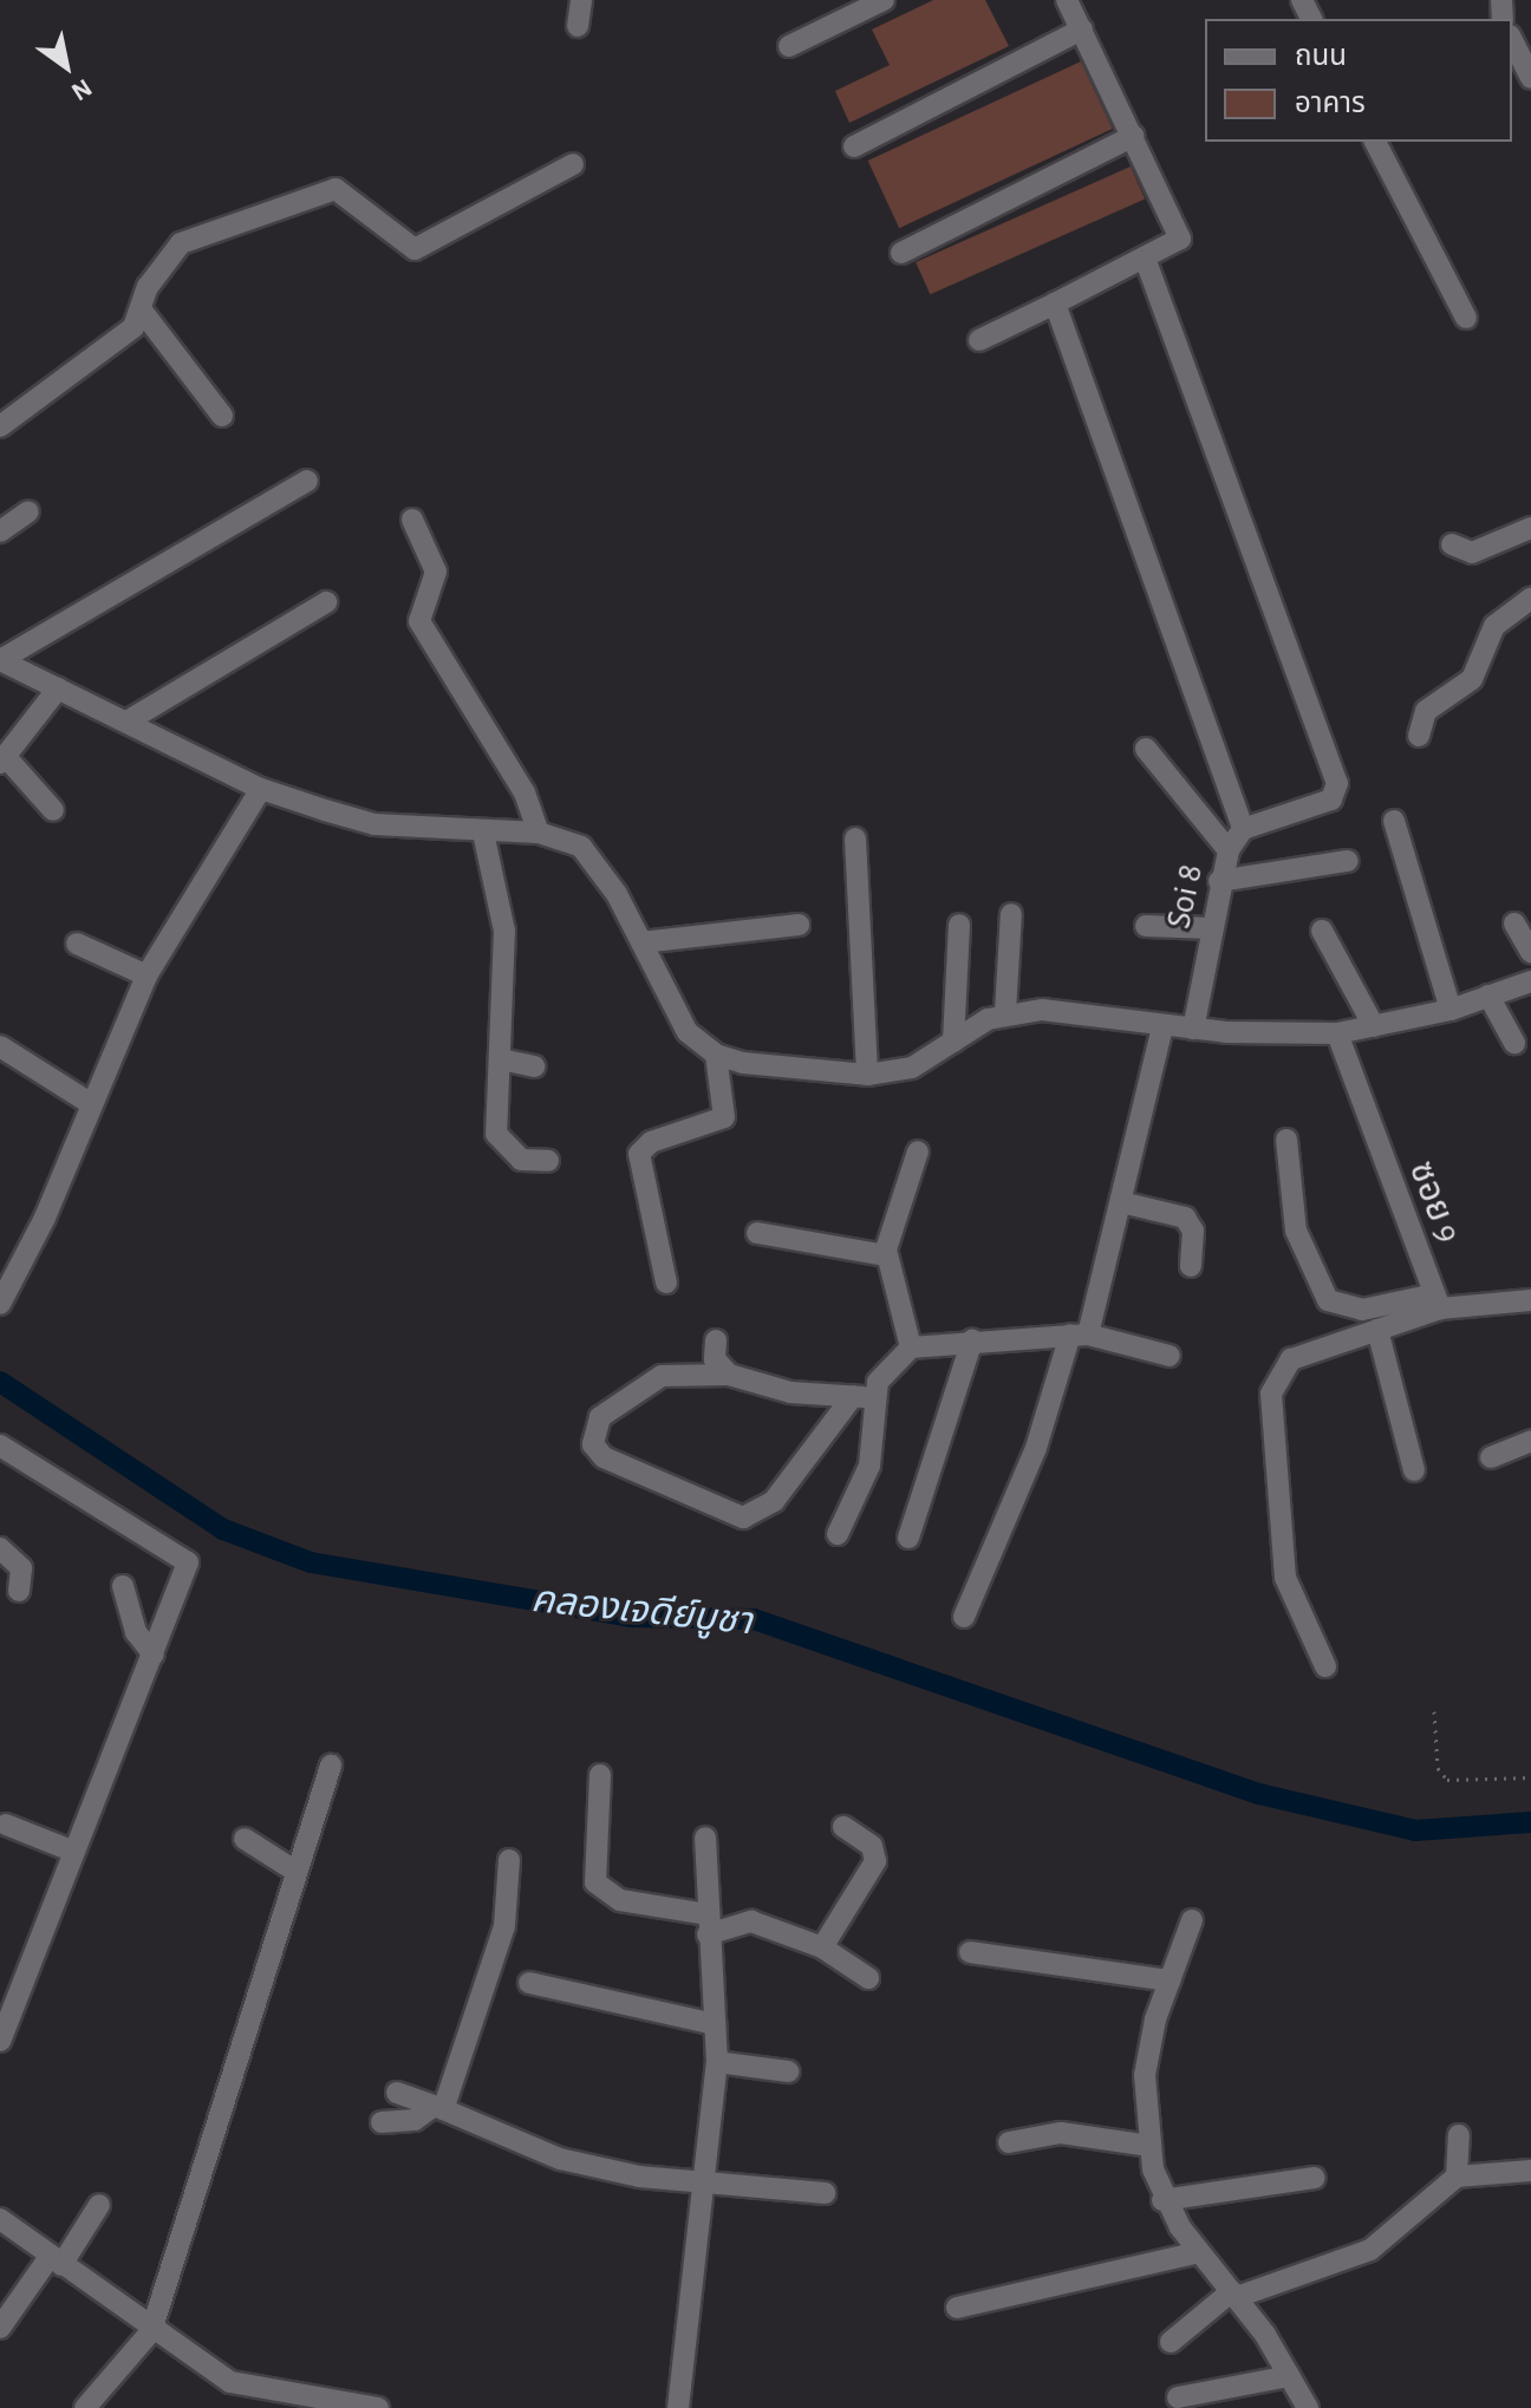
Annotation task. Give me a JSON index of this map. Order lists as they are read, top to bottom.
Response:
{
  "streets": {
    "street": ["Soi 8", "ซอย 9"]
  },
  "water": ["คลองเจดีย์บูชา"],
  "legend": ["ถนน", "อาคาร"],
  "north": "bottom right"
}
